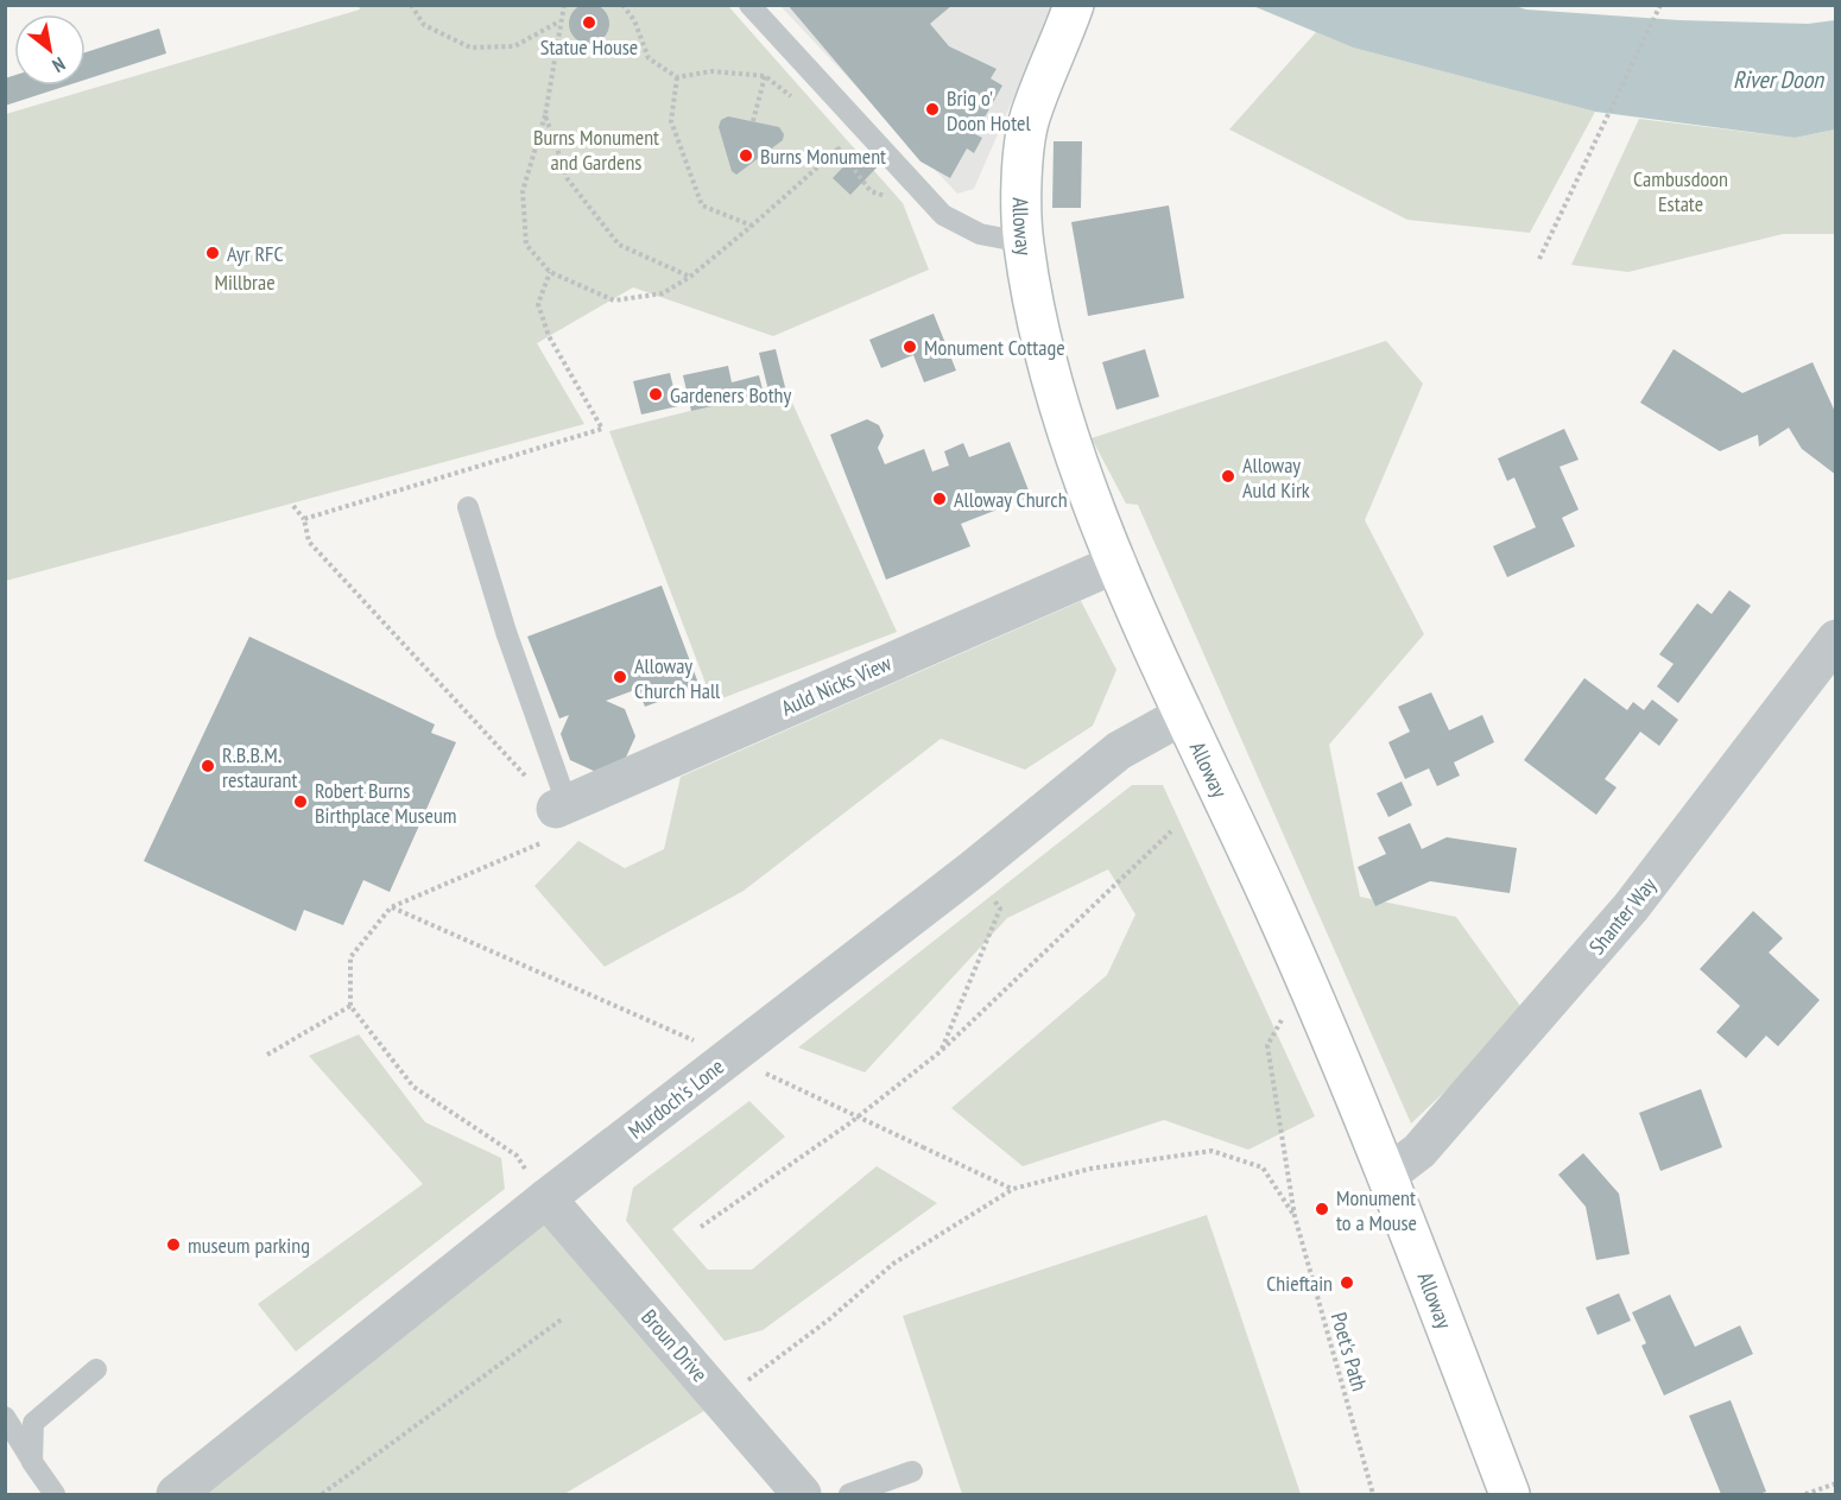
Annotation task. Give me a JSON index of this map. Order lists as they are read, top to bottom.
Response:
{
  "streets": {
    "main road": ["Alloway"],
    "street": [
      "Auld Nicks View",
      "Shanter Way",
      "Murdoch's Lone",
      "Broun Drive"
    ],
    "path": ["Poet's Path"]
  },
  "crossings": [
    ["Alloway", "Auld Nicks View"],
    ["Alloway", "Shanter Way"],
    ["Alloway", "Murdoch's Lone"],
    ["Murdoch's Lone", "Broun Drive"]
  ],
  "water": ["River Doon"],
  "parks": ["Burns Monument and Gardens", "Cambusdoon Estate", "Millbrae"],
  "places": [
    "Statue House",
    "Brig o' Doon Hotel",
    "Burns Monument",
    "Ayr RFC",
    "Monument Cottage",
    "Gardeners Bothy",
    "Alloway Auld Kirk",
    "Alloway Church",
    "Alloway Church Hall",
    "R.B.B.M. restaurant",
    "Robert Burns Birthplace Museum",
    "Monument to a Mouse",
    "museum parking",
    "Chieftain"
  ],
  "north": "bottom right"
}
